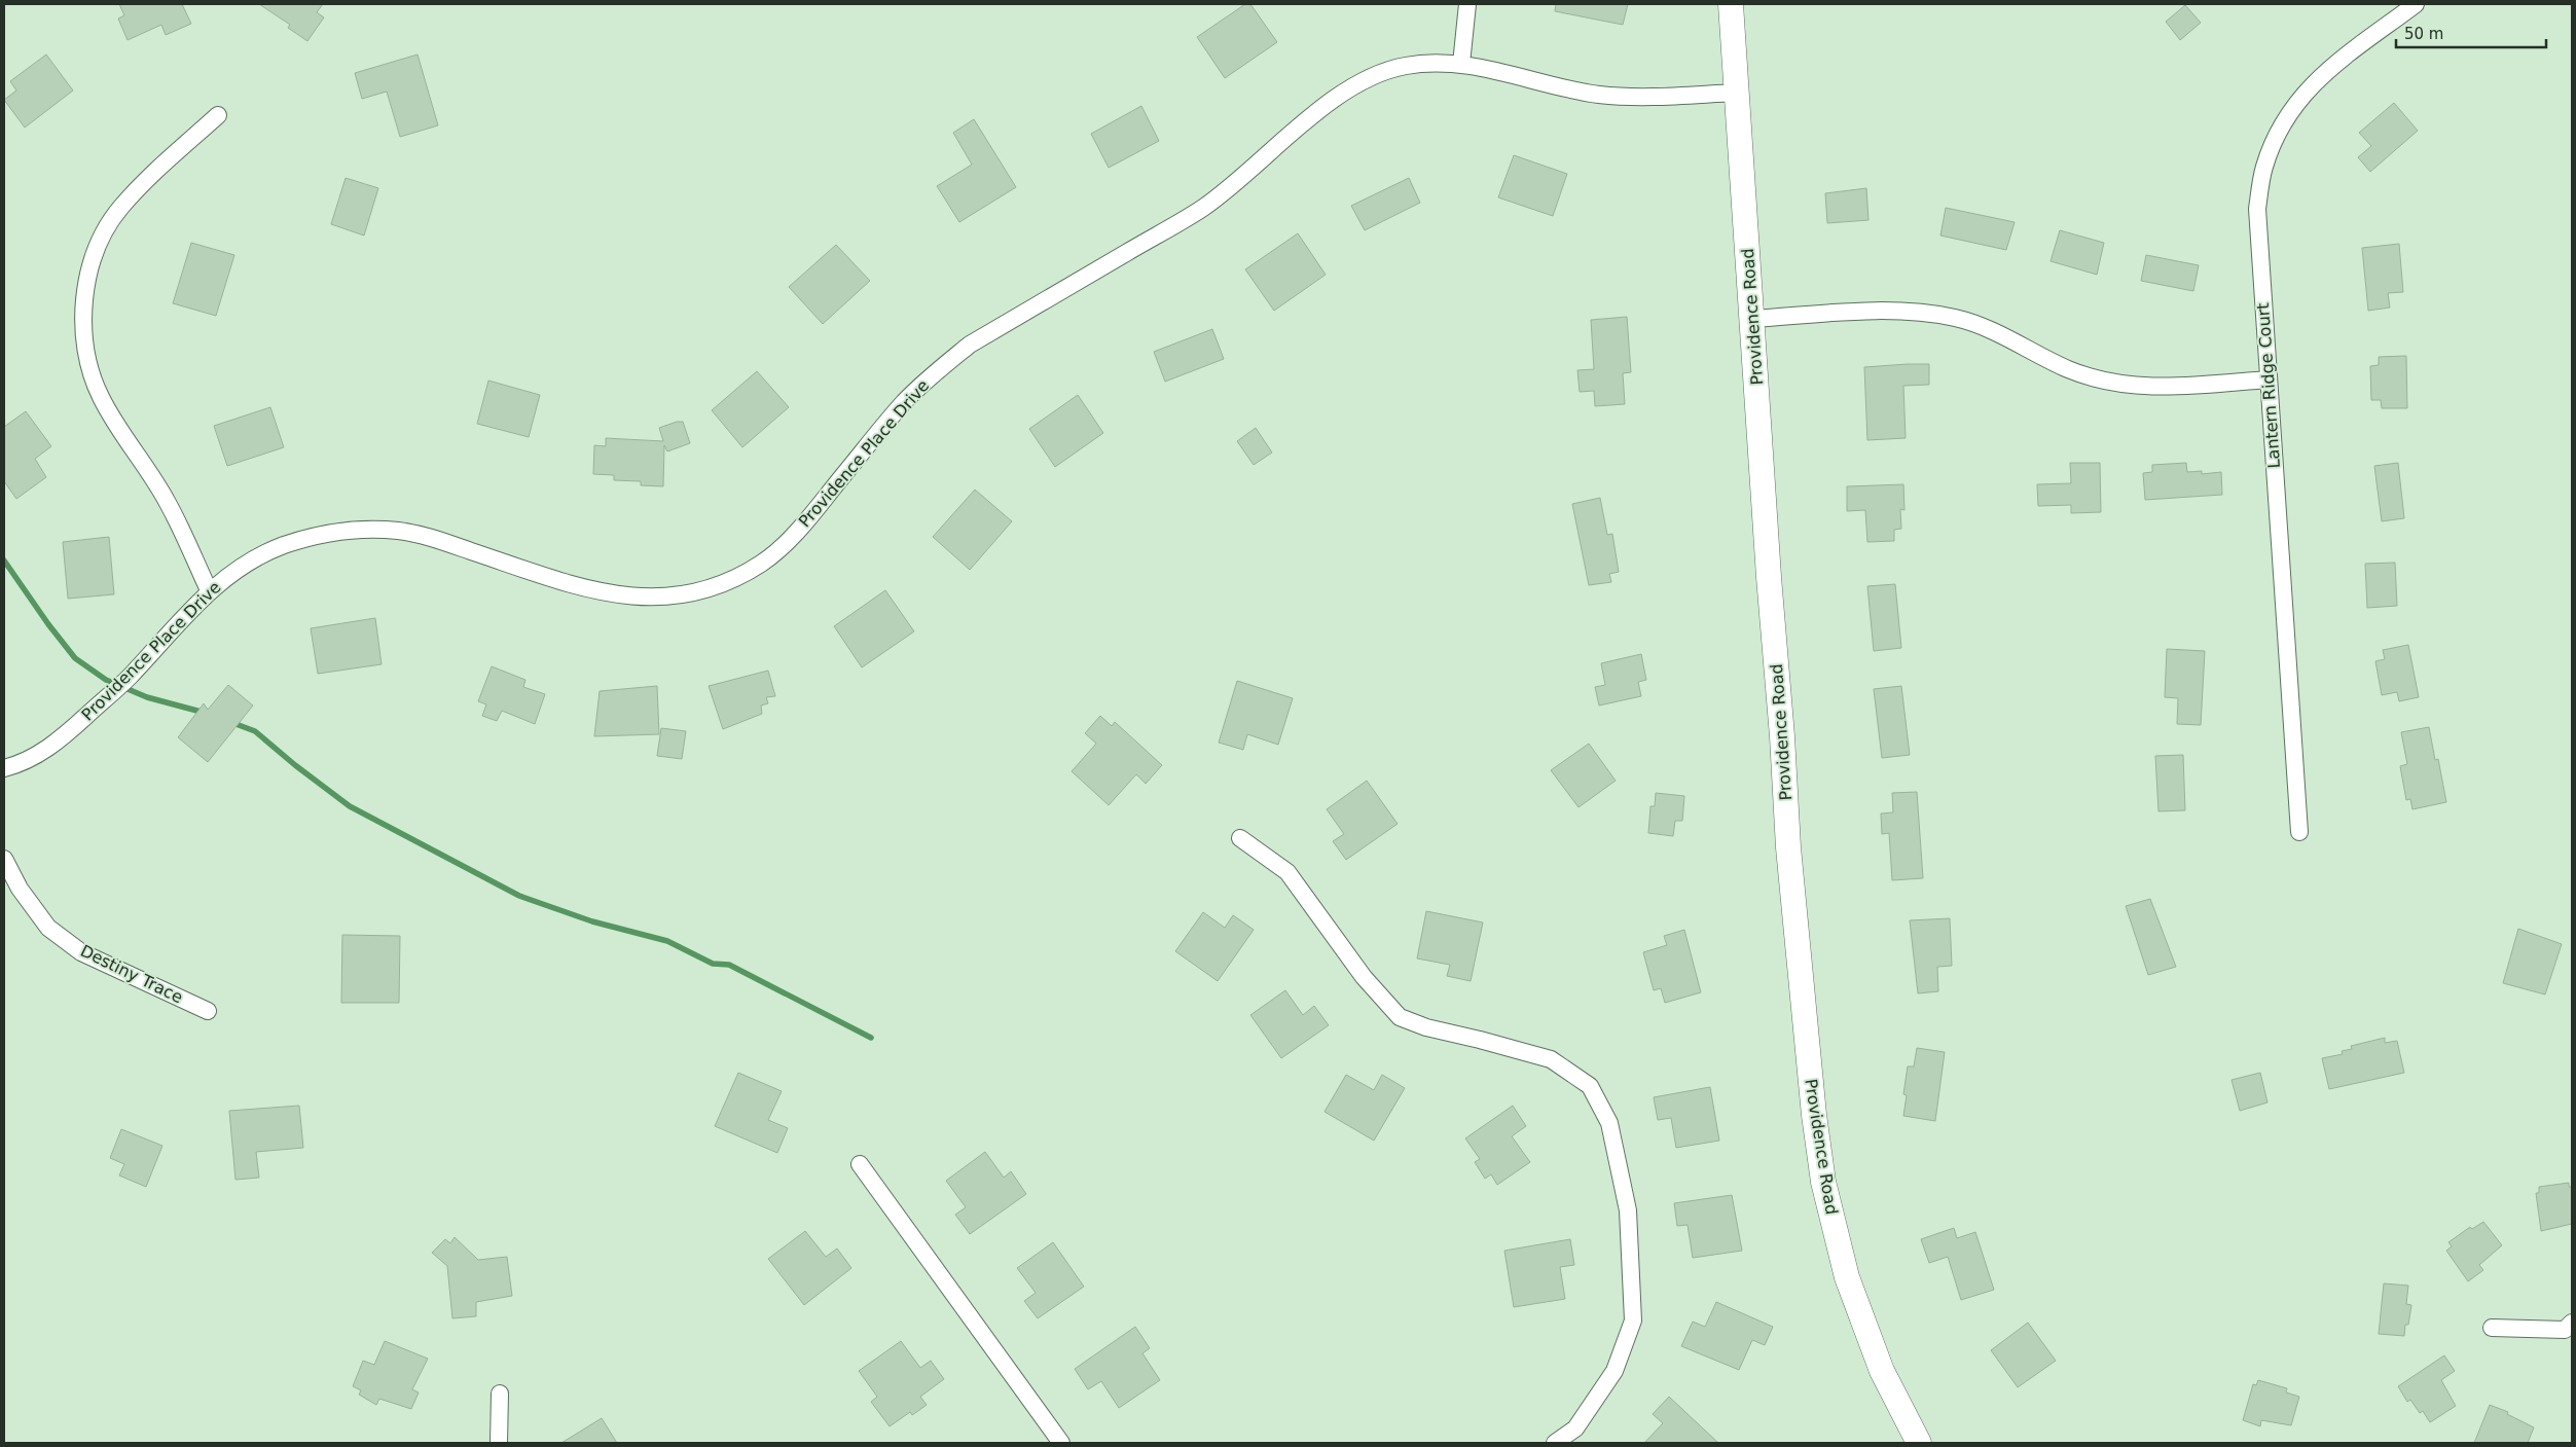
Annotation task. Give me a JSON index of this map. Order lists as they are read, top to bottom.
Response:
{
  "streets": {
    "street": [
      "Providence Road",
      "Lantern Ridge Court",
      "Providence Place Drive",
      "Destiny Trace"
    ]
  },
  "crossings": [
    ["Providence Road", "Providence Place Drive"]
  ],
  "scale_bar": "50 m"
}
